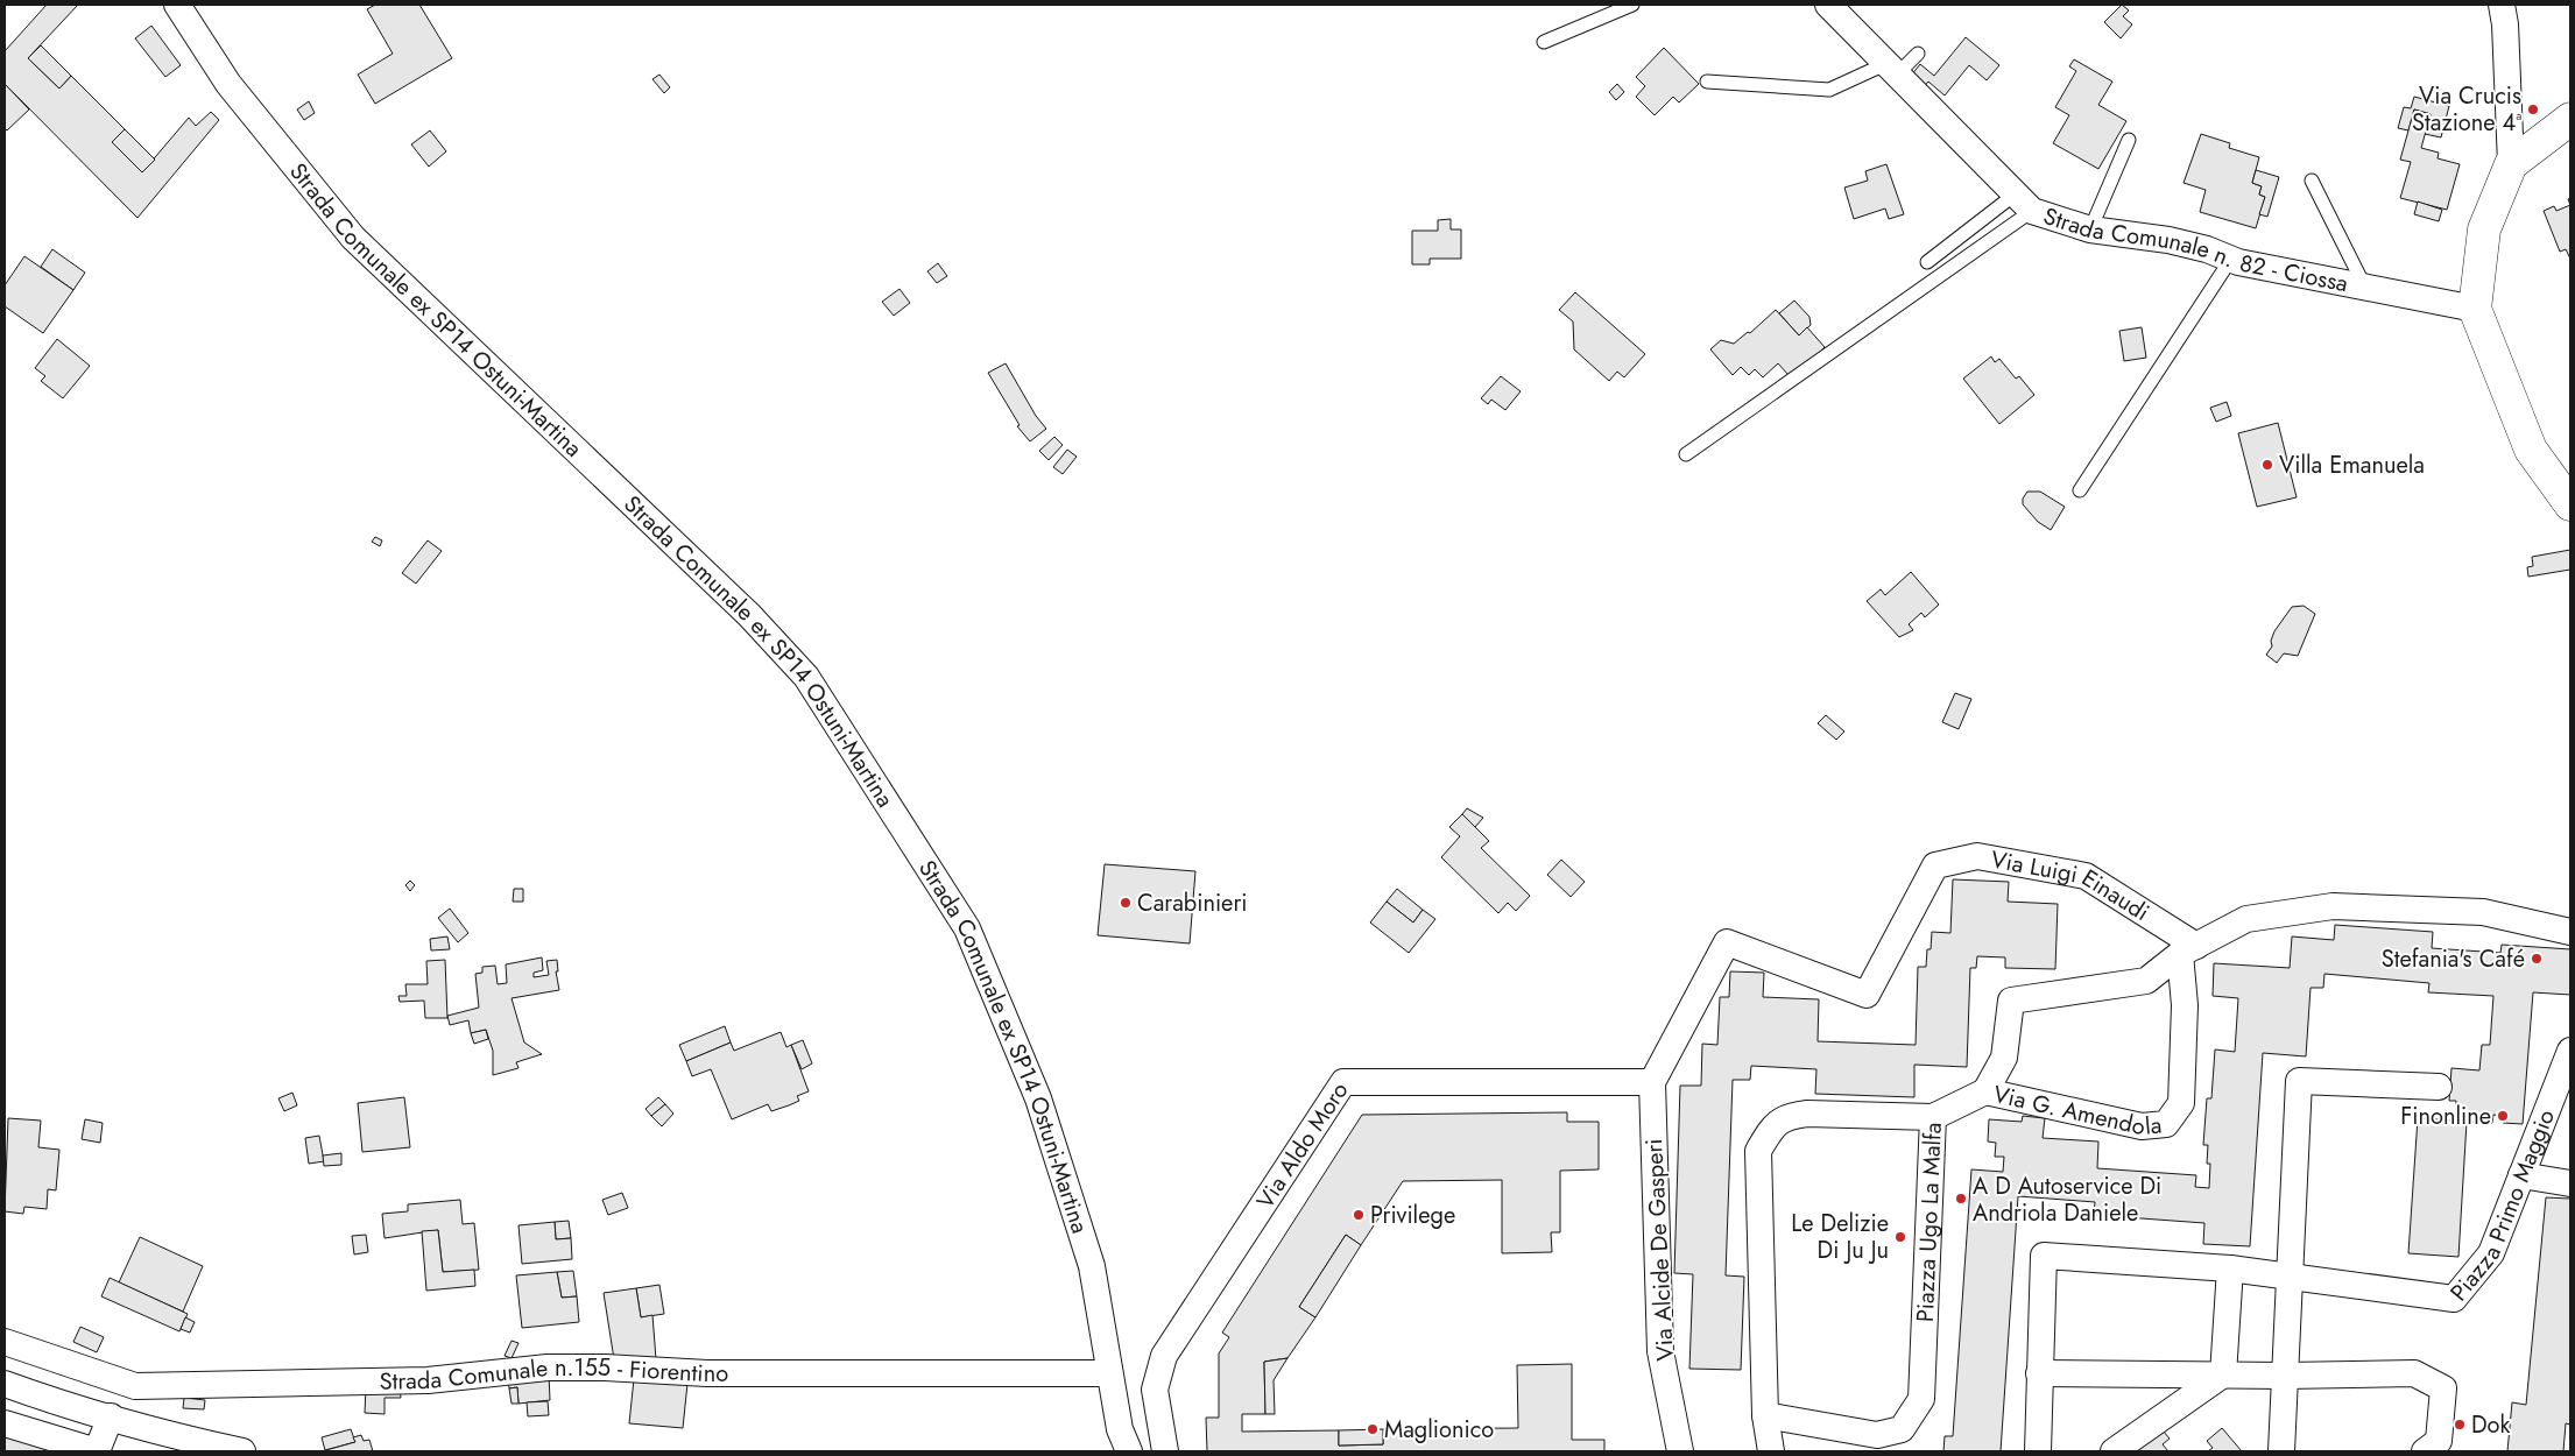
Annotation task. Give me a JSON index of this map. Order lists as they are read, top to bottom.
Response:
{
  "streets": {
    "street": [
      "Strada Comunale n. 82 - Ciossa",
      "Strada Comunale ex SP14 Ostuni-Martina",
      "Via Luigi Einaudi",
      "Via G. Amendola",
      "Via Aldo Moro",
      "Piazza Primo Maggio",
      "Piazza Ugo La Malfa",
      "Via Alcide De Gasperi",
      "Strada Comunale n.155 - Fiorentino"
    ]
  },
  "crossings": [
    ["Strada Comunale ex SP14 Ostuni-Martina", "Strada Comunale n.155 - Fiorentino"],
    ["Via Luigi Einaudi", "Via G. Amendola"],
    ["Via Luigi Einaudi", "Via Aldo Moro"],
    ["Via Luigi Einaudi", "Via Alcide De Gasperi"],
    ["Via Aldo Moro", "Via Alcide De Gasperi"]
  ],
  "places": [
    "Via Crucis Stazione 4ª",
    "Villa Emanuela",
    "Carabinieri",
    "Stefania's Café",
    "Finonline",
    "A D Autoservice Di Andriola Daniele",
    "Privilege",
    "Le Delizie Di Ju Ju",
    "Dok",
    "Maglionico"
  ]
}
